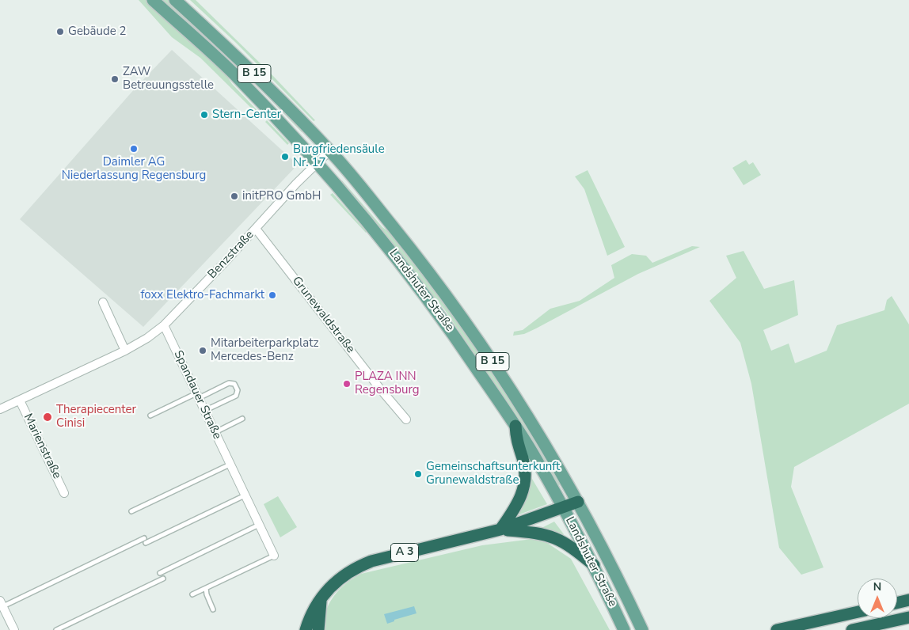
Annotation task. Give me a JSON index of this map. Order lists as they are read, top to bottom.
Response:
{
  "streets": {
    "highway": ["A 3"],
    "main road": ["B 15", "Landshuter Straße"],
    "street": [
      "Benzstraße",
      "Grunewaldstraße",
      "Spandauer Straße",
      "Marienstraße"
    ]
  },
  "crossings": [
    ["Benzstraße", "Landshuter Straße"],
    ["Benzstraße", "Grunewaldstraße"],
    ["Benzstraße", "Spandauer Straße"],
    ["Benzstraße", "Marienstraße"],
    ["Landshuter Straße", "A 3"]
  ],
  "places": [
    "Gebäude 2",
    "ZAW Betreuungsstelle",
    "Stern-Center",
    "Daimler AG Niederlassung Regensburg",
    "Burgfriedensäule Nr. 17",
    "initPRO GmbH",
    "foxx Elektro-Fachmarkt",
    "Mitarbeiterparkplatz Mercedes-Benz",
    "PLAZA INN Regensburg",
    "Therapiecenter Cinisi",
    "Gemeinschaftsunterkunft Grunewaldstraße"
  ],
  "north": "top"
}
